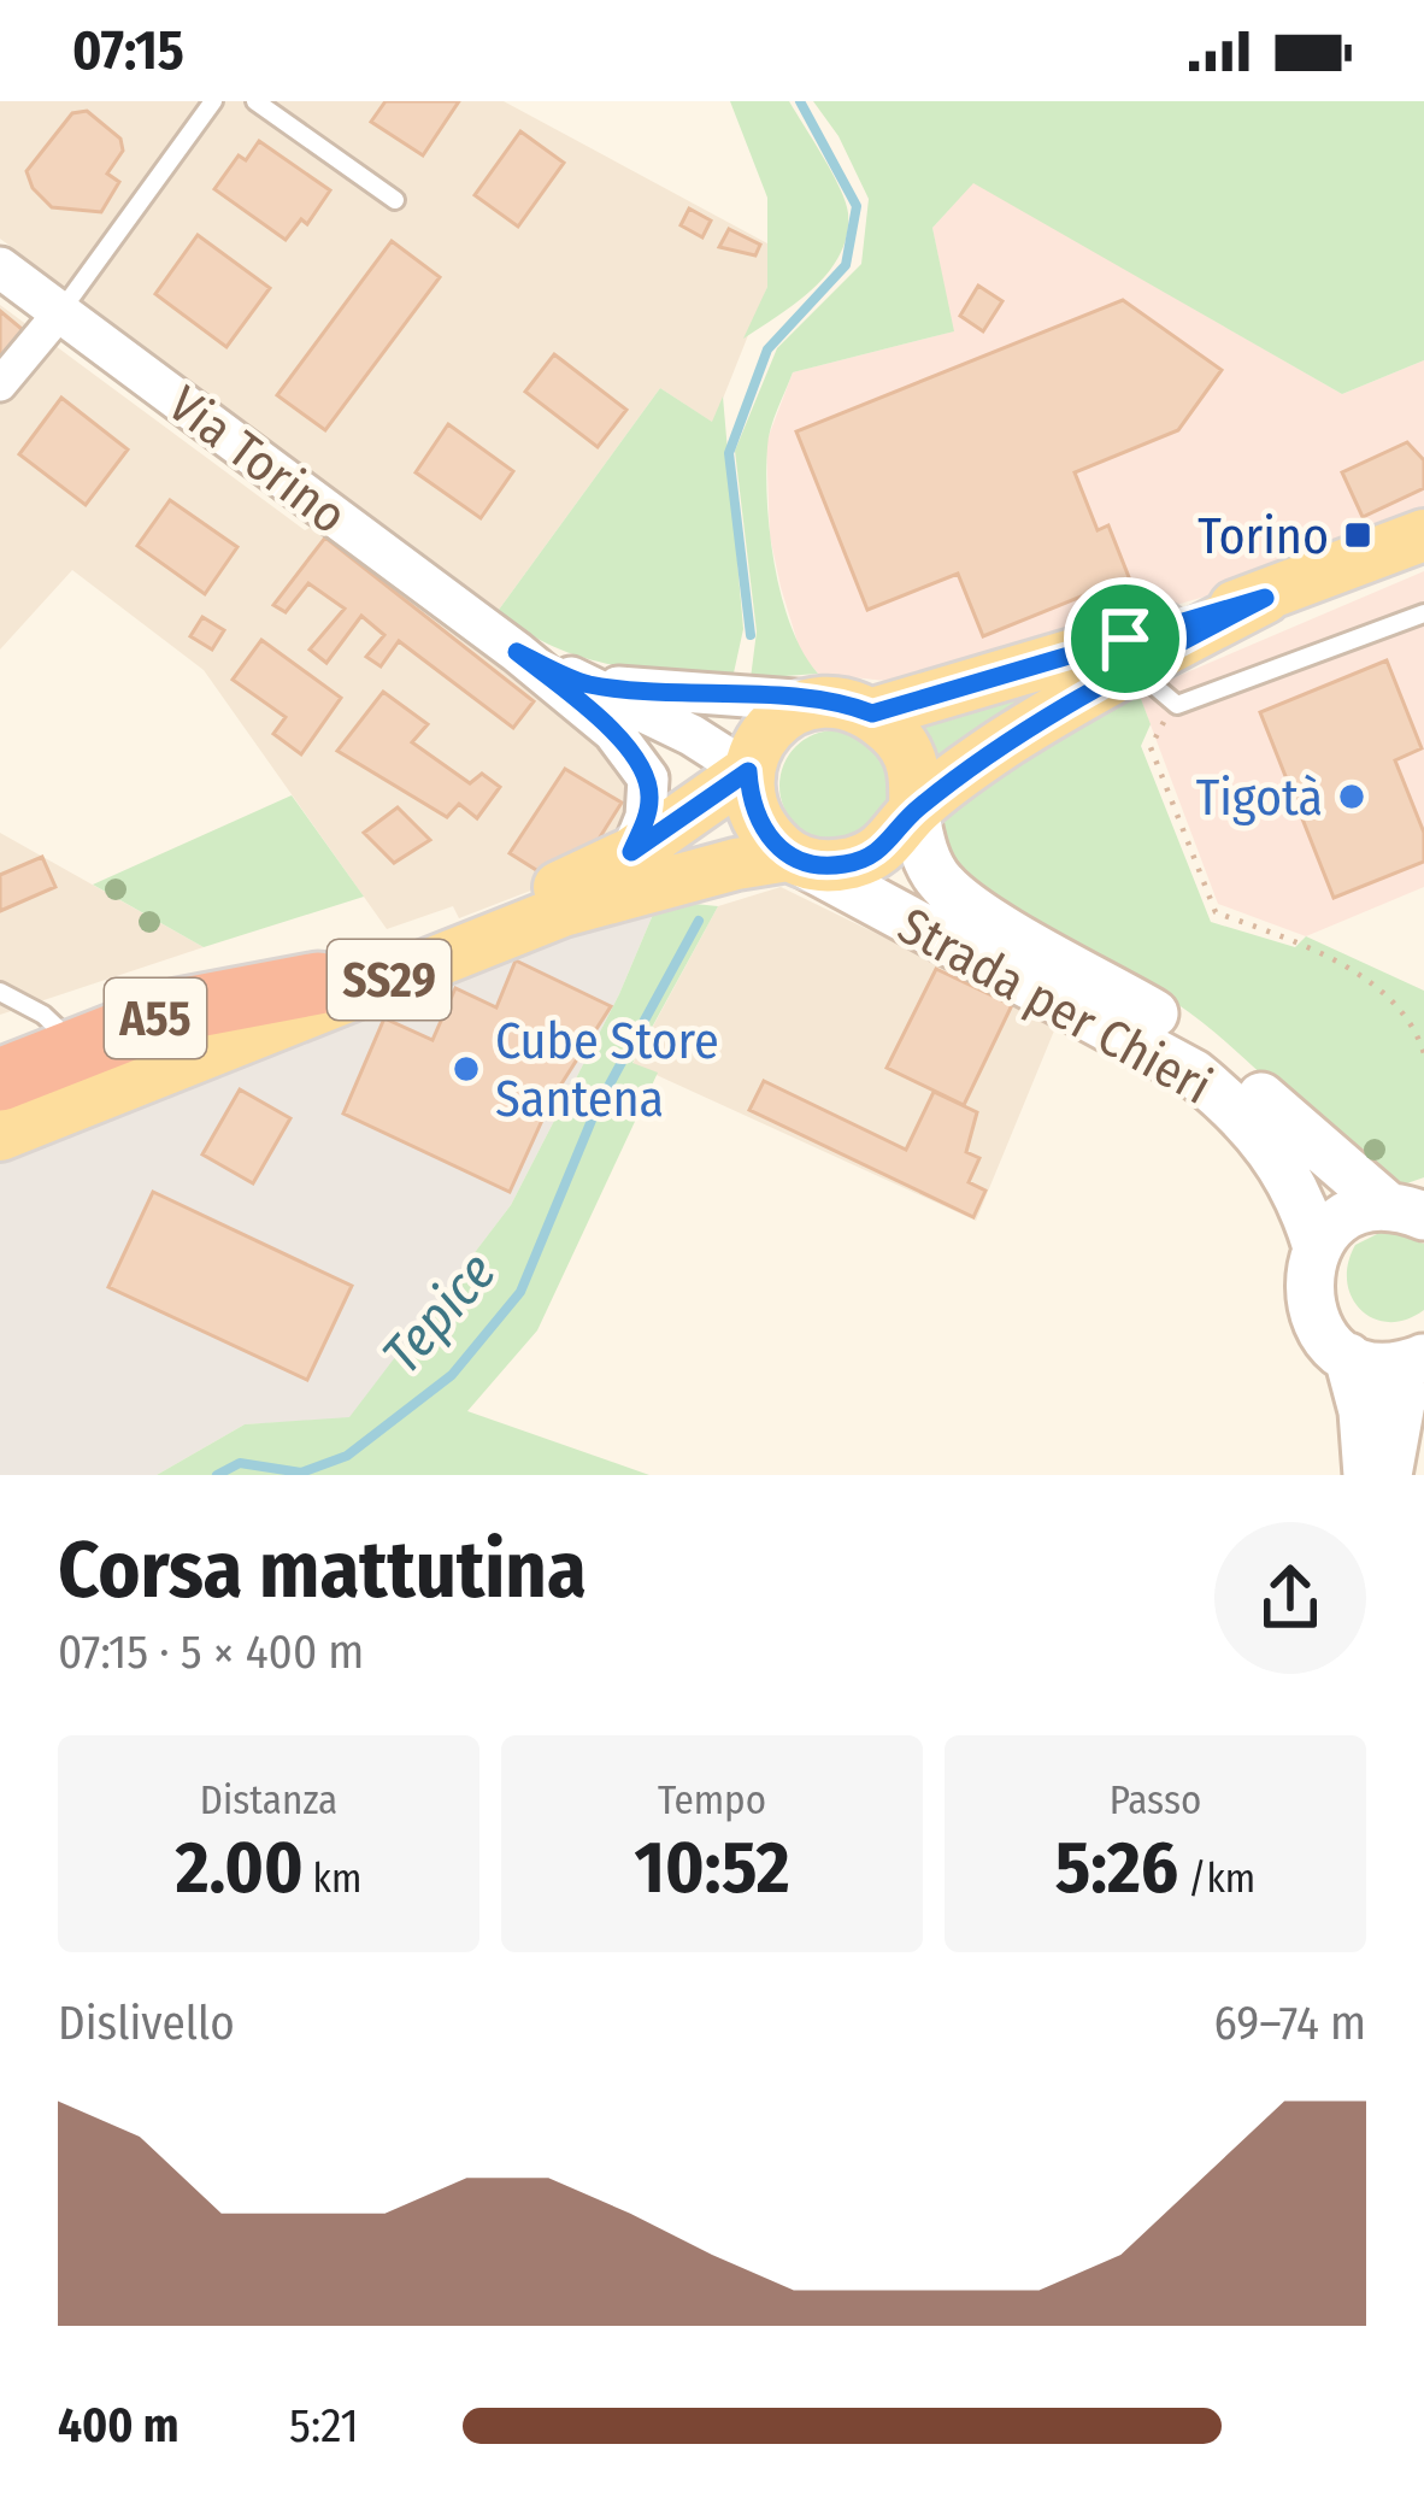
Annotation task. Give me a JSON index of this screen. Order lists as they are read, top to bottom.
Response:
{
  "streets": {
    "highway": ["A55"],
    "main road": ["SS29", "Strada per Chieri"],
    "street": ["Via Torino"]
  },
  "crossings": [
    ["Via Torino", "SS29"],
    ["Via Torino", "Strada per Chieri"],
    ["SS29", "Strada per Chieri"],
    ["SS29", "A55"]
  ],
  "water": ["Tepice"],
  "places": {
    "transit": ["Torino"],
    "other": ["Tigotà", "Cube Store Santena"]
  },
  "page": {
    "status": "07:15",
    "heading": ["Corsa mattutina", "07:15 · 5 × 400 m"],
    "stats": [
      ["Distanza", "2.00 km"],
      ["Tempo", "10:52"],
      ["Passo", "5:26 /km"]
    ],
    "chart": ["Dislivello", "69–74 m"],
    "list": [
      {
        "name": "400 m",
        "note": "5:21"
      }
    ]
  }
}
